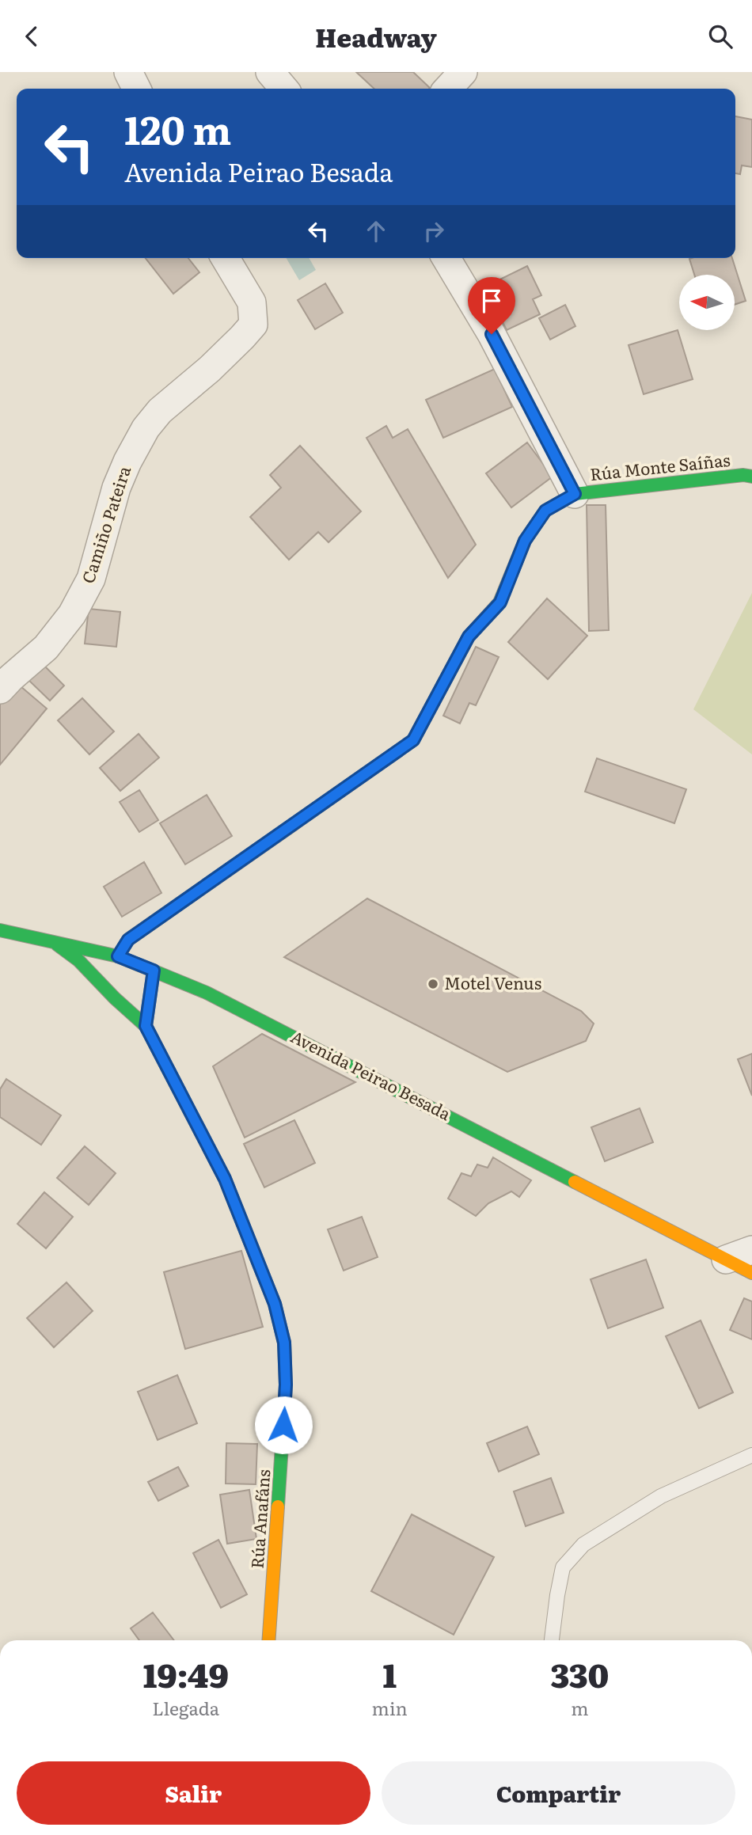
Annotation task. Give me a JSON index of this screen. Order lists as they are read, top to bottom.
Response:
{
  "streets": {
    "street": [
      "Rúa Monte Saíñas",
      "Camiño Pateira",
      "Avenida Peirao Besada",
      "Rúa Anafáns"
    ]
  },
  "crossings": [
    ["Rúa Monte Saíñas", "Avenida Peirao Besada"],
    ["Avenida Peirao Besada", "Rúa Anafáns"]
  ],
  "places": ["Motel Venus"],
  "north": "left",
  "page": {
    "header": "Headway",
    "turn": ["120 m", "Avenida Peirao Besada"],
    "eta": [
      "19:49",
      "Llegada",
      "1",
      "min",
      "330",
      "m"
    ],
    "buttons": ["Salir", "Compartir"]
  }
}
